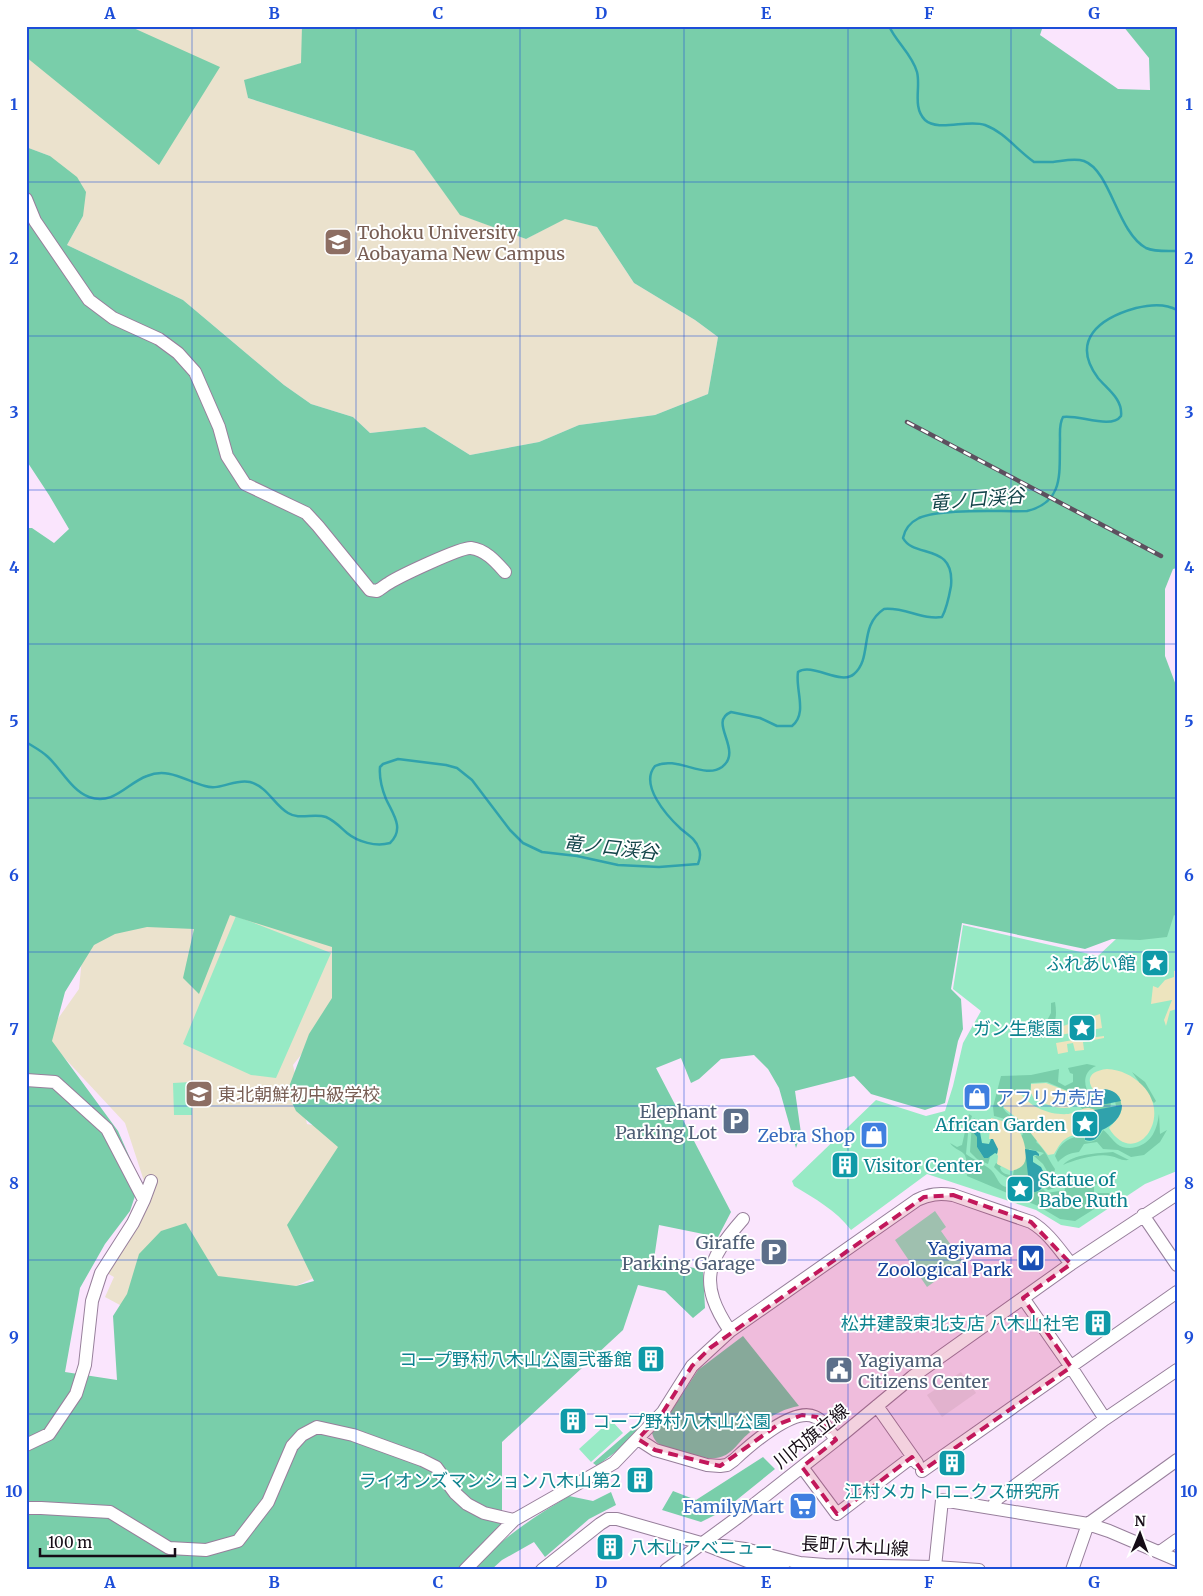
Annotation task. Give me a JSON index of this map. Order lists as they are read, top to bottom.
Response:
{
  "streets": {
    "street": ["川内旗立線", "長町八木山線"]
  },
  "crossings": [
    ["川内旗立線", "長町八木山線"]
  ],
  "water": ["竜ノ口渓谷"],
  "places": {
    "school or university": ["Tohoku University Aobayama New Campus", "東北朝鮮初中級学校"],
    "place": [
      "ふれあい館",
      "ガン生態園",
      "African Garden",
      "Statue of Babe Ruth"
    ],
    "shop": ["アフリカ売店", "Zebra Shop"],
    "parking": ["Elephant Parking Lot", "Giraffe Parking Garage"],
    "building": [
      "Visitor Center",
      "松井建設東北支店 八木山社宅",
      "コープ野村八木山公園弐番館",
      "コープ野村八木山公園",
      "江村メカトロニクス研究所",
      "ライオンズマンション八木山第2",
      "八木山アベニュー"
    ],
    "metro station": ["Yagiyama Zoological Park"],
    "public building": ["Yagiyama Citizens Center"],
    "supermarket": ["FamilyMart"]
  },
  "scale_bar": "100 m",
  "north": "top",
  "grid": {
    "columns": [
      "A",
      "B",
      "C",
      "D",
      "E",
      "F",
      "G"
    ],
    "rows": [
      "1",
      "2",
      "3",
      "4",
      "5",
      "6",
      "7",
      "8",
      "9",
      "10"
    ]
  }
}
